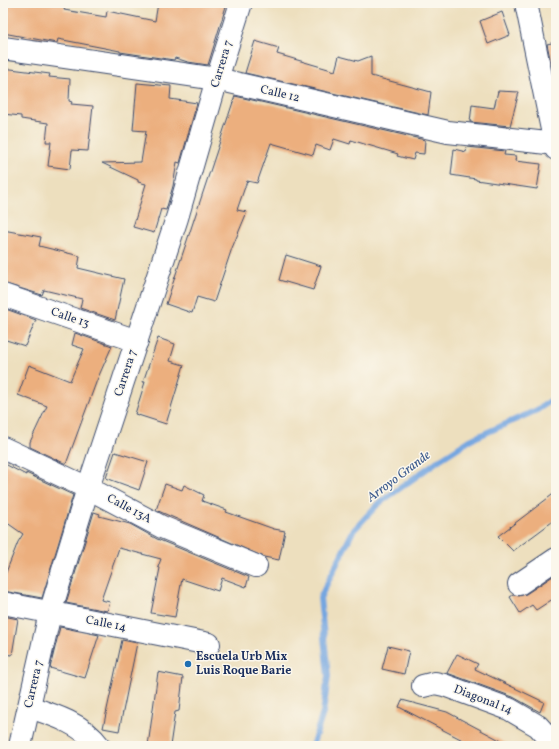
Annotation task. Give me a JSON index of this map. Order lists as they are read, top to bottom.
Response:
{
  "streets": {
    "street": [
      "Carrera 7",
      "Calle 12",
      "Calle 13",
      "Calle 13A",
      "Calle 14",
      "Diagonal 14"
    ]
  },
  "crossings": [
    ["Carrera 7", "Calle 12"],
    ["Carrera 7", "Calle 13"],
    ["Carrera 7", "Calle 13A"],
    ["Carrera 7", "Calle 14"]
  ],
  "water": ["Arroyo Grande"],
  "places": ["Escuela Urb Mix Luis Roque Barie"]
}
